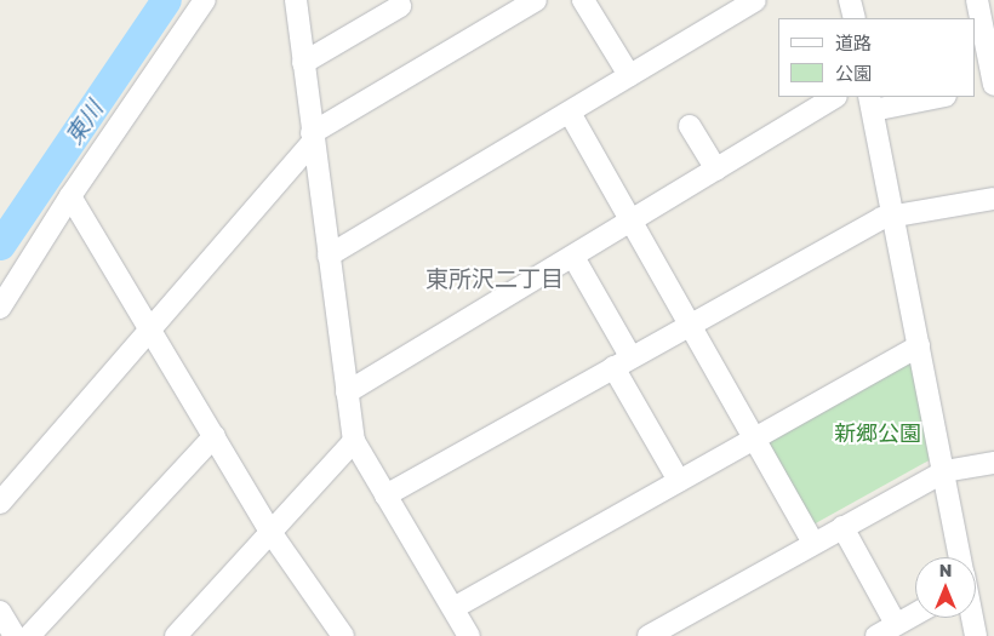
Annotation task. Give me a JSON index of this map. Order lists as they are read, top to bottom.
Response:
{
  "districts": ["東所沢二丁目"],
  "water": ["東川"],
  "parks": ["新郷公園"],
  "legend": ["道路", "公園"],
  "north": "top"
}
